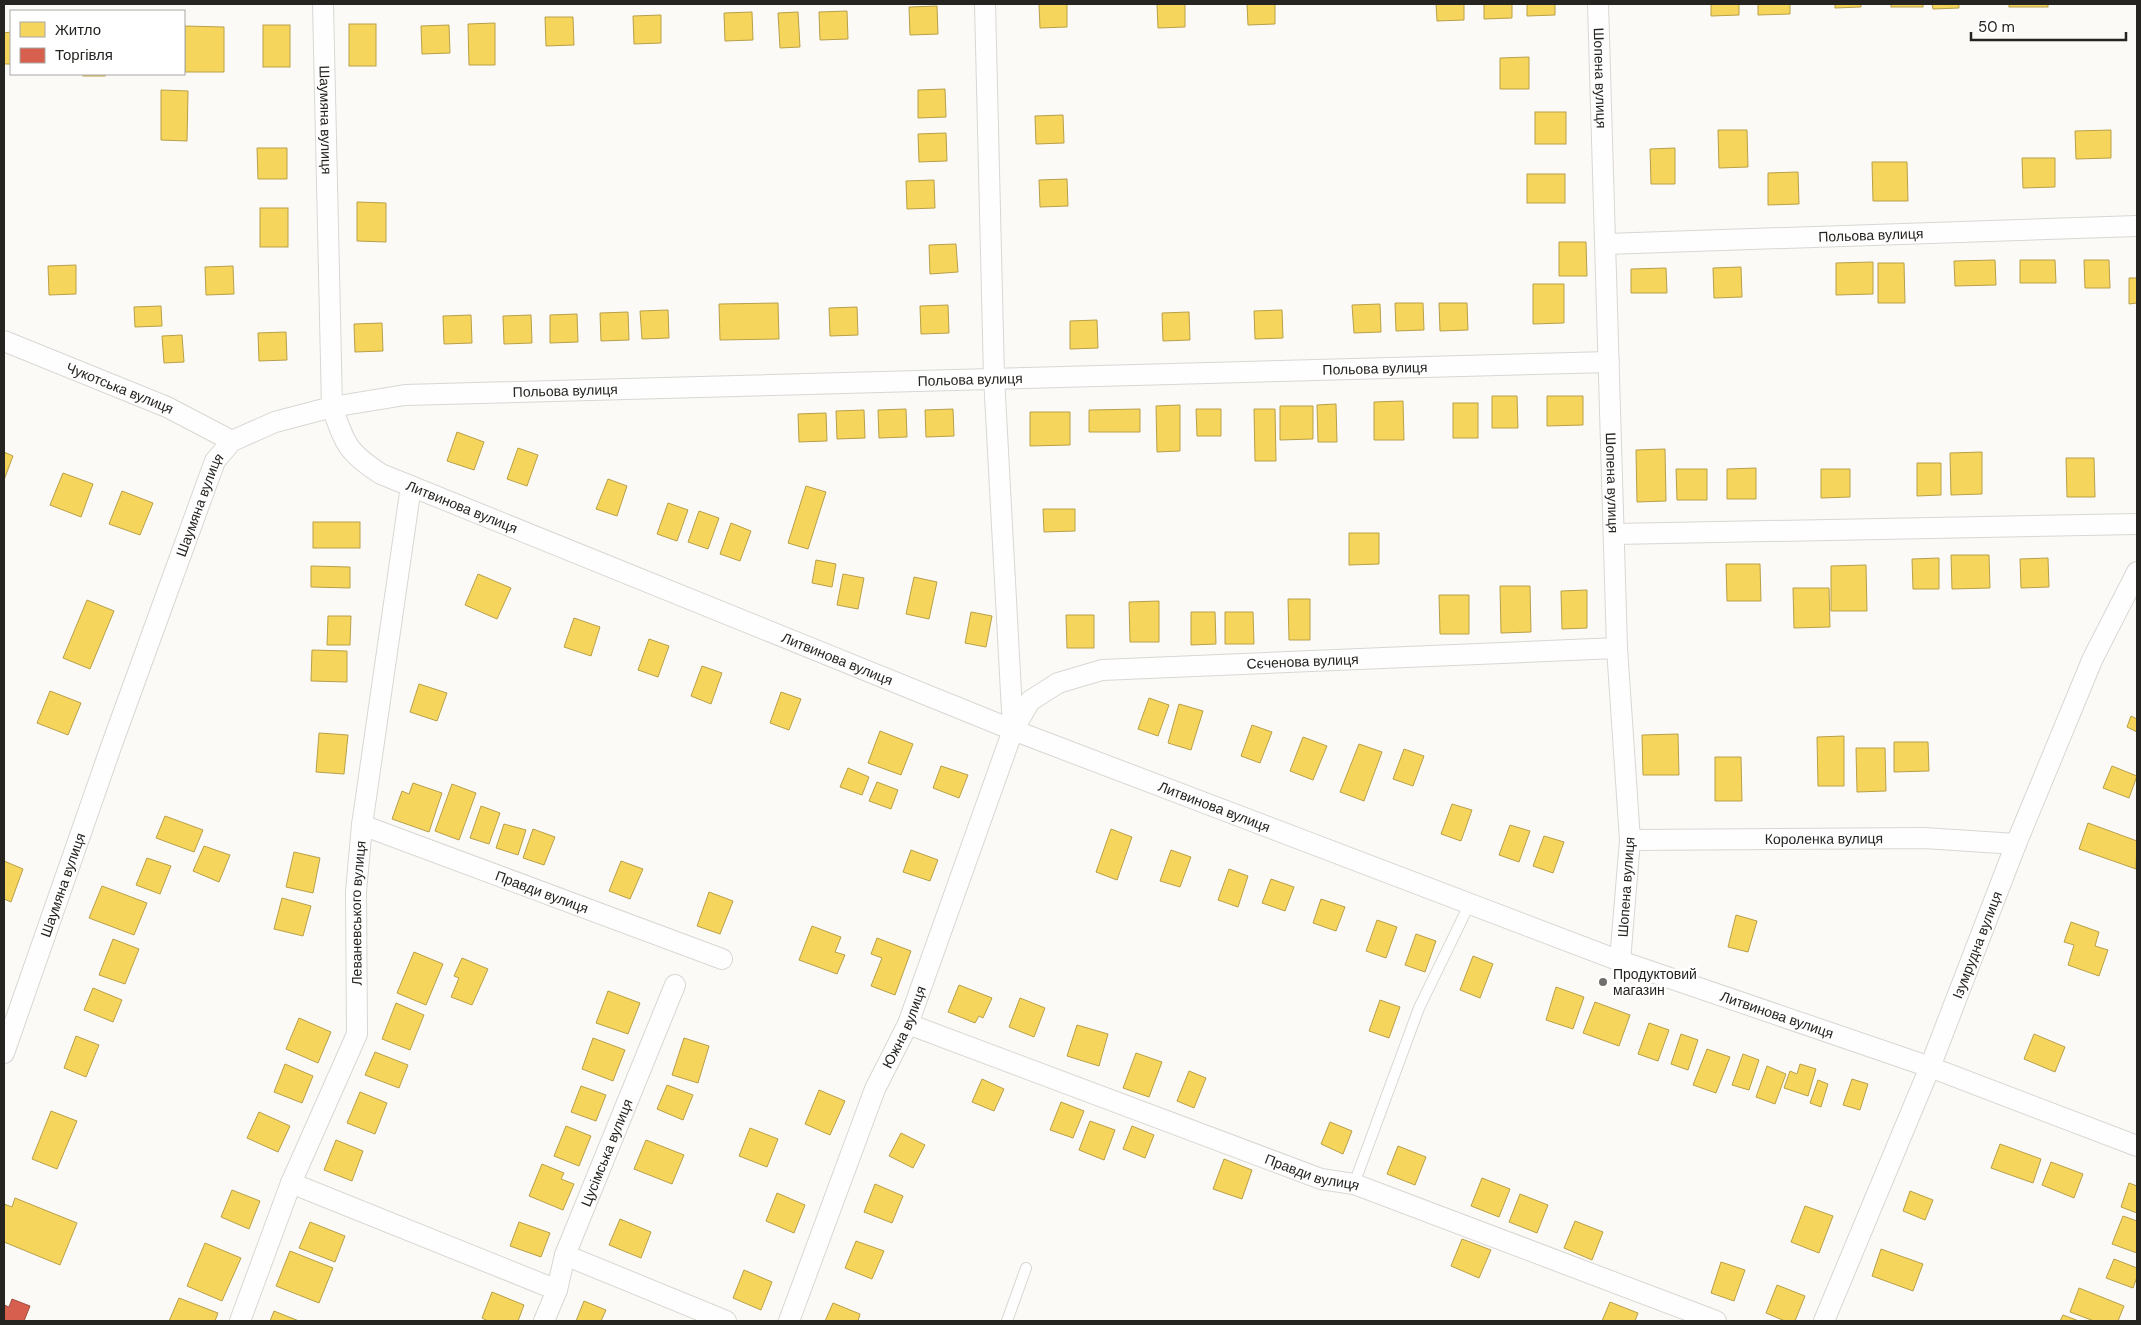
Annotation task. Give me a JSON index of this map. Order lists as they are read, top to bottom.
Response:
{
  "streets": {
    "street": [
      "Шопена вулиця",
      "Шаумяна вулиця",
      "Польова вулиця",
      "Чукотська вулиця",
      "Литвинова вулиця",
      "Сєченова вулиця",
      "Короленка вулиця",
      "Правди вулиця",
      "Леваневського вулиця",
      "Ізумрудна вулиця",
      "Южна вулиця",
      "Цусімська вулиця"
    ]
  },
  "crossings": [
    ["Шопена вулиця", "Польова вулиця"],
    ["Шопена вулиця", "Литвинова вулиця"],
    ["Шопена вулиця", "Сєченова вулиця"],
    ["Шопена вулиця", "Короленка вулиця"],
    ["Шаумяна вулиця", "Польова вулиця"],
    ["Шаумяна вулиця", "Чукотська вулиця"],
    ["Шаумяна вулиця", "Литвинова вулиця"],
    ["Польова вулиця", "Литвинова вулиця"],
    ["Литвинова вулиця", "Сєченова вулиця"],
    ["Литвинова вулиця", "Леваневського вулиця"],
    ["Литвинова вулиця", "Ізумрудна вулиця"],
    ["Литвинова вулиця", "Южна вулиця"],
    ["Сєченова вулиця", "Южна вулиця"],
    ["Короленка вулиця", "Ізумрудна вулиця"],
    ["Правди вулиця", "Леваневського вулиця"],
    ["Правди вулиця", "Южна вулиця"]
  ],
  "places": ["Продуктовий магазин"],
  "legend": ["Житло", "Торгівля"],
  "scale_bar": "50 m"
}
